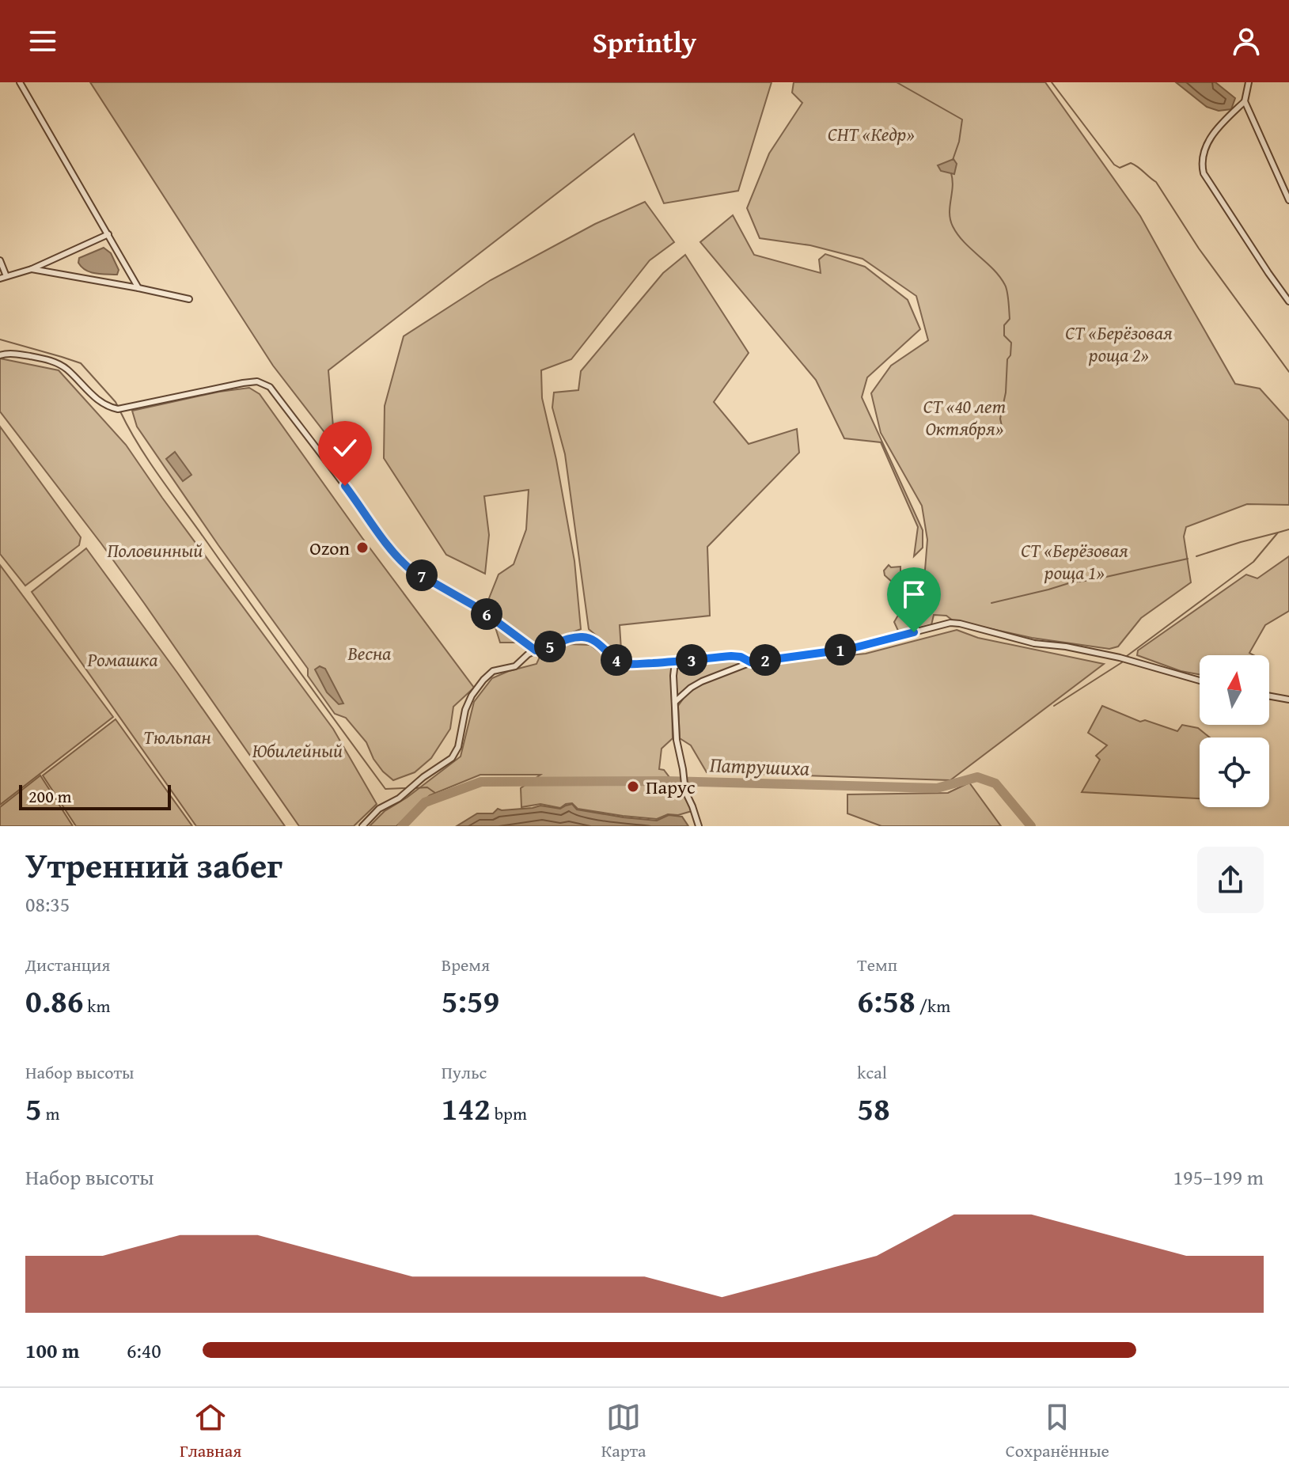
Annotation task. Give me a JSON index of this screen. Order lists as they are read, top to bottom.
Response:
{
  "water": ["Патрушиха"],
  "parks": [
    "СНТ «Кедр»",
    "СТ «Берёзовая роща 2»",
    "СТ «40 лет Октября»",
    "Половинный",
    "СТ «Берёзовая роща 1»",
    "Весна",
    "Ромашка",
    "Тюльпан",
    "Юбилейный"
  ],
  "places": ["Ozon", "Парус"],
  "scale_bar": "200 m",
  "north": "top",
  "page": {
    "header": "Sprintly",
    "pins": [
      "7",
      "6",
      "5",
      "1",
      "2",
      "3",
      "4"
    ],
    "scale": "200 m",
    "heading": ["Утренний забег", "08:35"],
    "stats": [
      ["Дистанция", "0.86 km"],
      ["Время", "5:59"],
      ["Темп", "6:58 /km"],
      ["Набор высоты", "5 m"],
      ["Пульс", "142 bpm"],
      ["kcal", "58"]
    ],
    "chart": ["Набор высоты", "195–199 m"],
    "list": [
      {
        "name": "100 m",
        "note": "6:40"
      }
    ],
    "tabs": ["Главная", "Карта", "Сохранённые"]
  }
}
